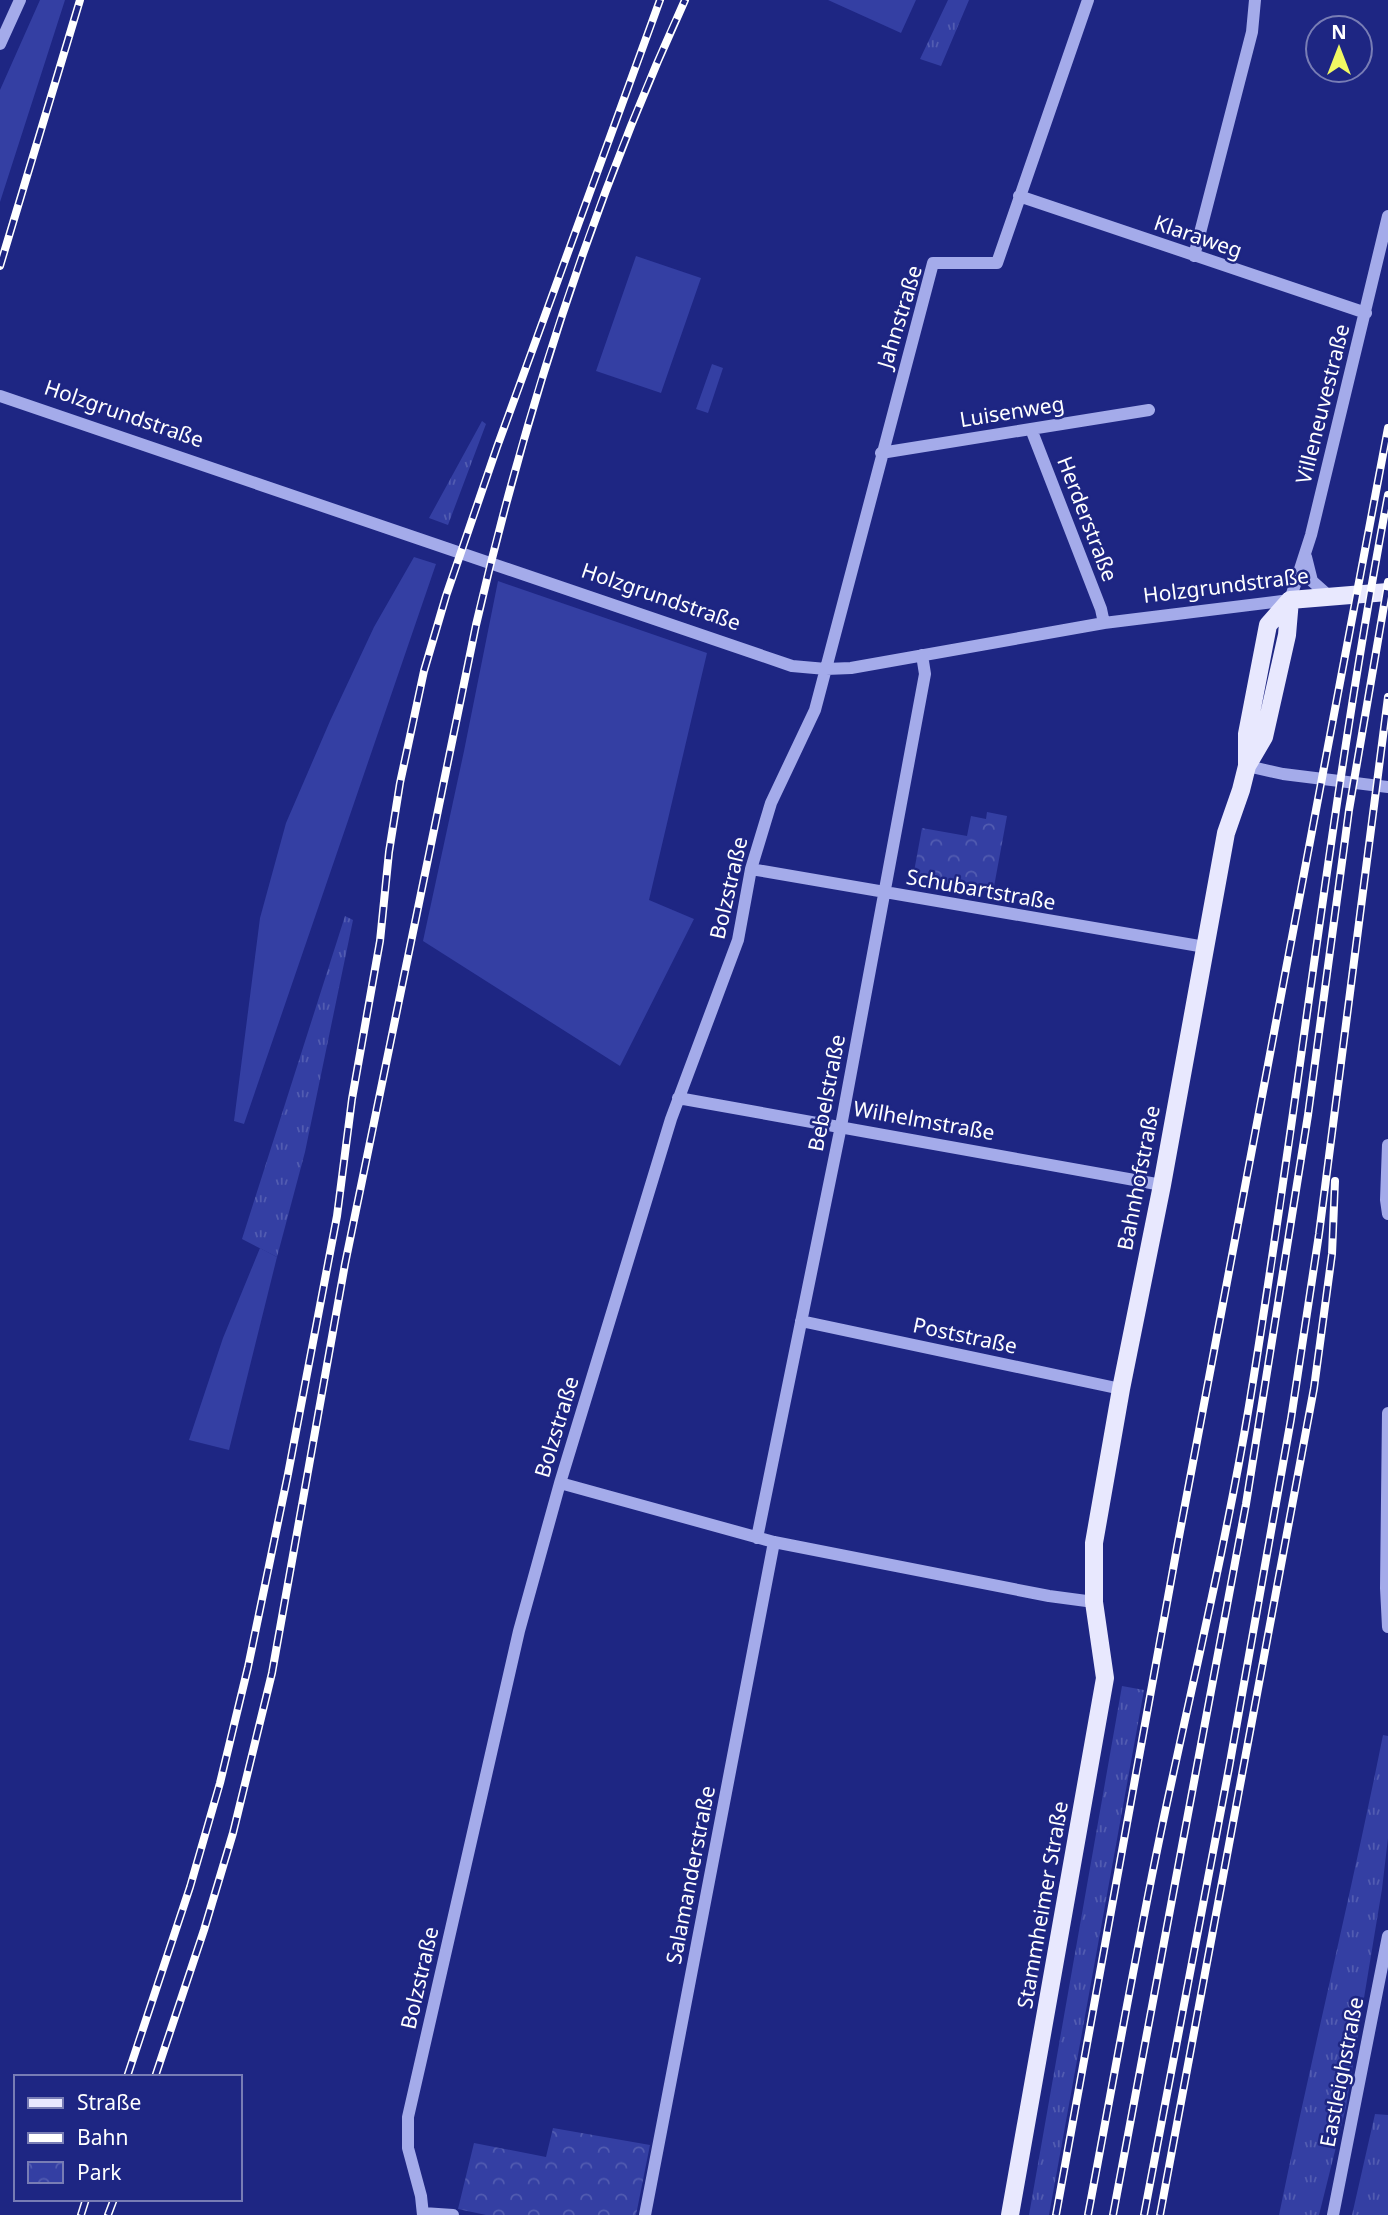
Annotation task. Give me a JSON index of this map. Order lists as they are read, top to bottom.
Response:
{
  "streets": {
    "main road": ["Holzgrundstraße", "Bahnhofstraße", "Stammheimer Straße"],
    "street": [
      "Klaraweg",
      "Jahnstraße",
      "Villeneuvestraße",
      "Luisenweg",
      "Herderstraße",
      "Bolzstraße",
      "Schubartstraße",
      "Bebelstraße",
      "Wilhelmstraße",
      "Poststraße",
      "Salamanderstraße",
      "Eastleighstraße"
    ]
  },
  "crossings": [
    ["Klaraweg", "Jahnstraße"],
    ["Klaraweg", "Villeneuvestraße"],
    ["Jahnstraße", "Luisenweg"],
    ["Jahnstraße", "Holzgrundstraße"],
    ["Jahnstraße", "Bolzstraße"],
    ["Villeneuvestraße", "Holzgrundstraße"],
    ["Villeneuvestraße", "Bahnhofstraße"],
    ["Luisenweg", "Herderstraße"],
    ["Holzgrundstraße", "Herderstraße"],
    ["Holzgrundstraße", "Bolzstraße"],
    ["Holzgrundstraße", "Bebelstraße"],
    ["Holzgrundstraße", "Bahnhofstraße"],
    ["Bolzstraße", "Schubartstraße"],
    ["Bolzstraße", "Wilhelmstraße"],
    ["Schubartstraße", "Bebelstraße"],
    ["Schubartstraße", "Bahnhofstraße"],
    ["Bebelstraße", "Wilhelmstraße"],
    ["Bebelstraße", "Poststraße"],
    ["Wilhelmstraße", "Bahnhofstraße"],
    ["Bahnhofstraße", "Poststraße"],
    ["Bahnhofstraße", "Stammheimer Straße"]
  ],
  "legend": ["Straße", "Bahn", "Park"],
  "north": "top"
}
